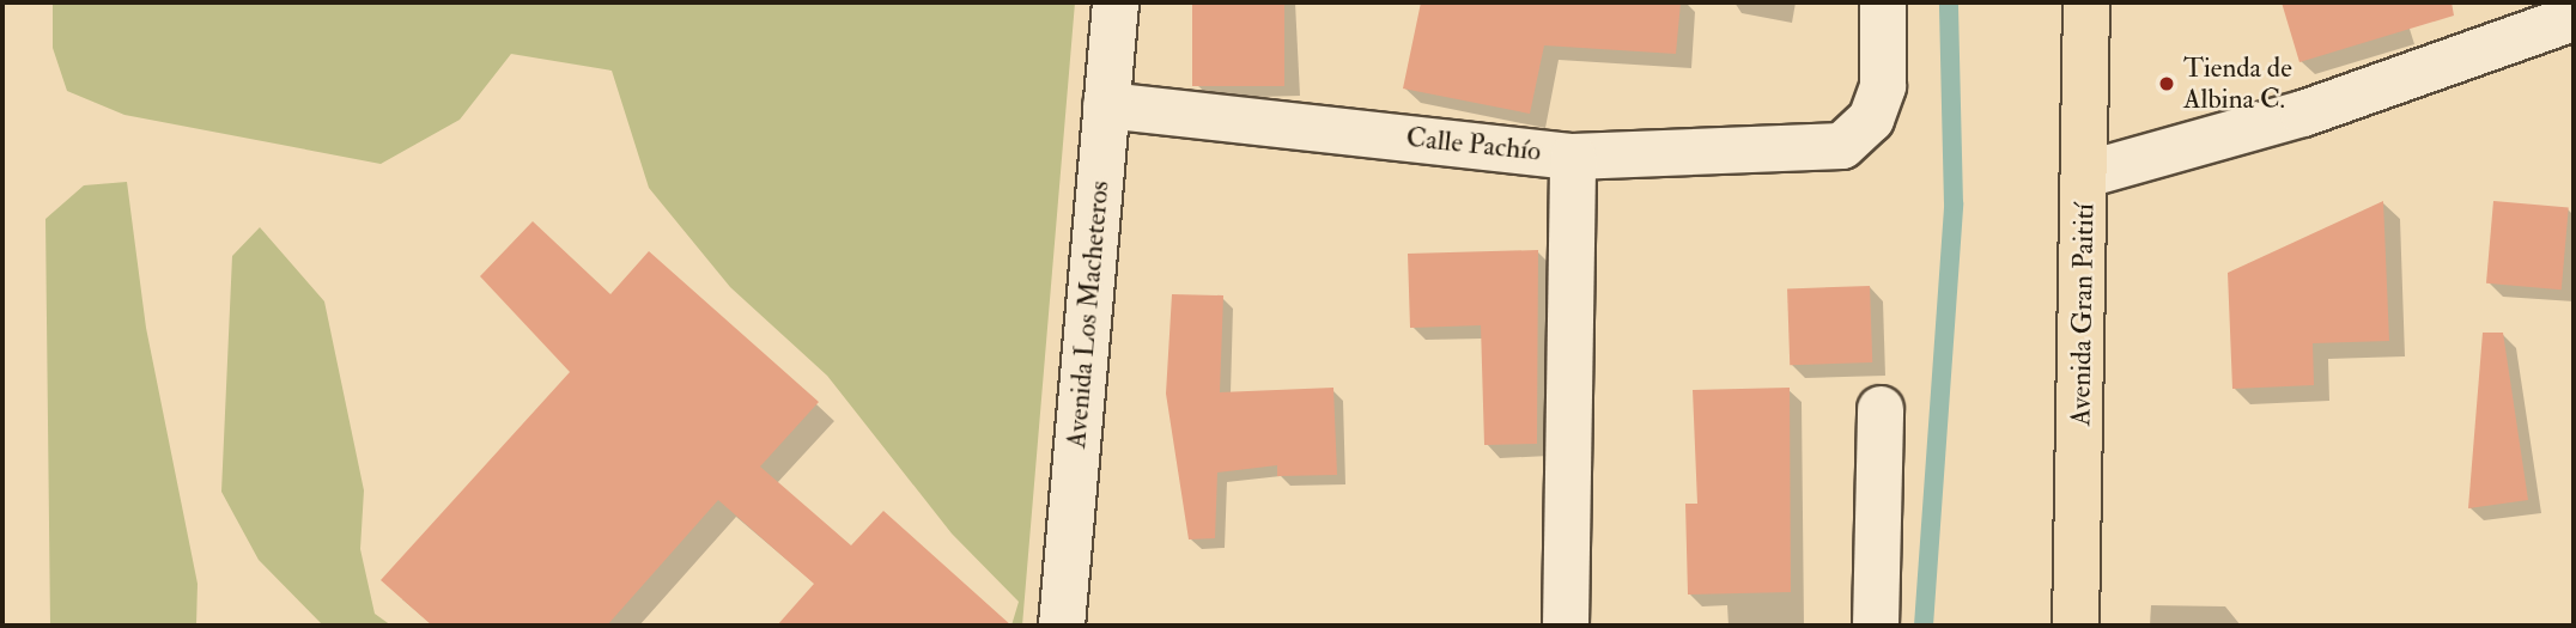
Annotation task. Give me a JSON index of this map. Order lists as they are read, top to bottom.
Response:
{
  "streets": {
    "main road": ["Avenida Gran Paitití"],
    "street": ["Calle Pachío", "Avenida Los Macheteros"]
  },
  "crossings": [
    ["Calle Pachío", "Avenida Los Macheteros"]
  ],
  "places": ["Tienda de Albina C."]
}
